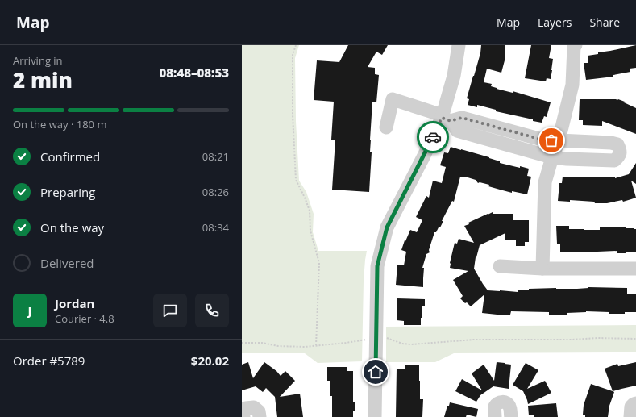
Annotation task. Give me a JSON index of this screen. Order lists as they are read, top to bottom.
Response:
{
  "page": {
    "header": "Map",
    "nav": ["Map", "Layers", "Share"],
    "heading": ["2 min", "Arriving in", "08:48–08:53"],
    "panel": [
      "Jordan",
      "Courier · 4.8",
      "Order #5789",
      "$20.02"
    ],
    "bar": "On the way · 180 m",
    "list": [
      ["Confirmed", "08:21"],
      ["Preparing", "08:26"],
      ["On the way", "08:34"],
      "Delivered"
    ],
    "round": "J"
  }
}
